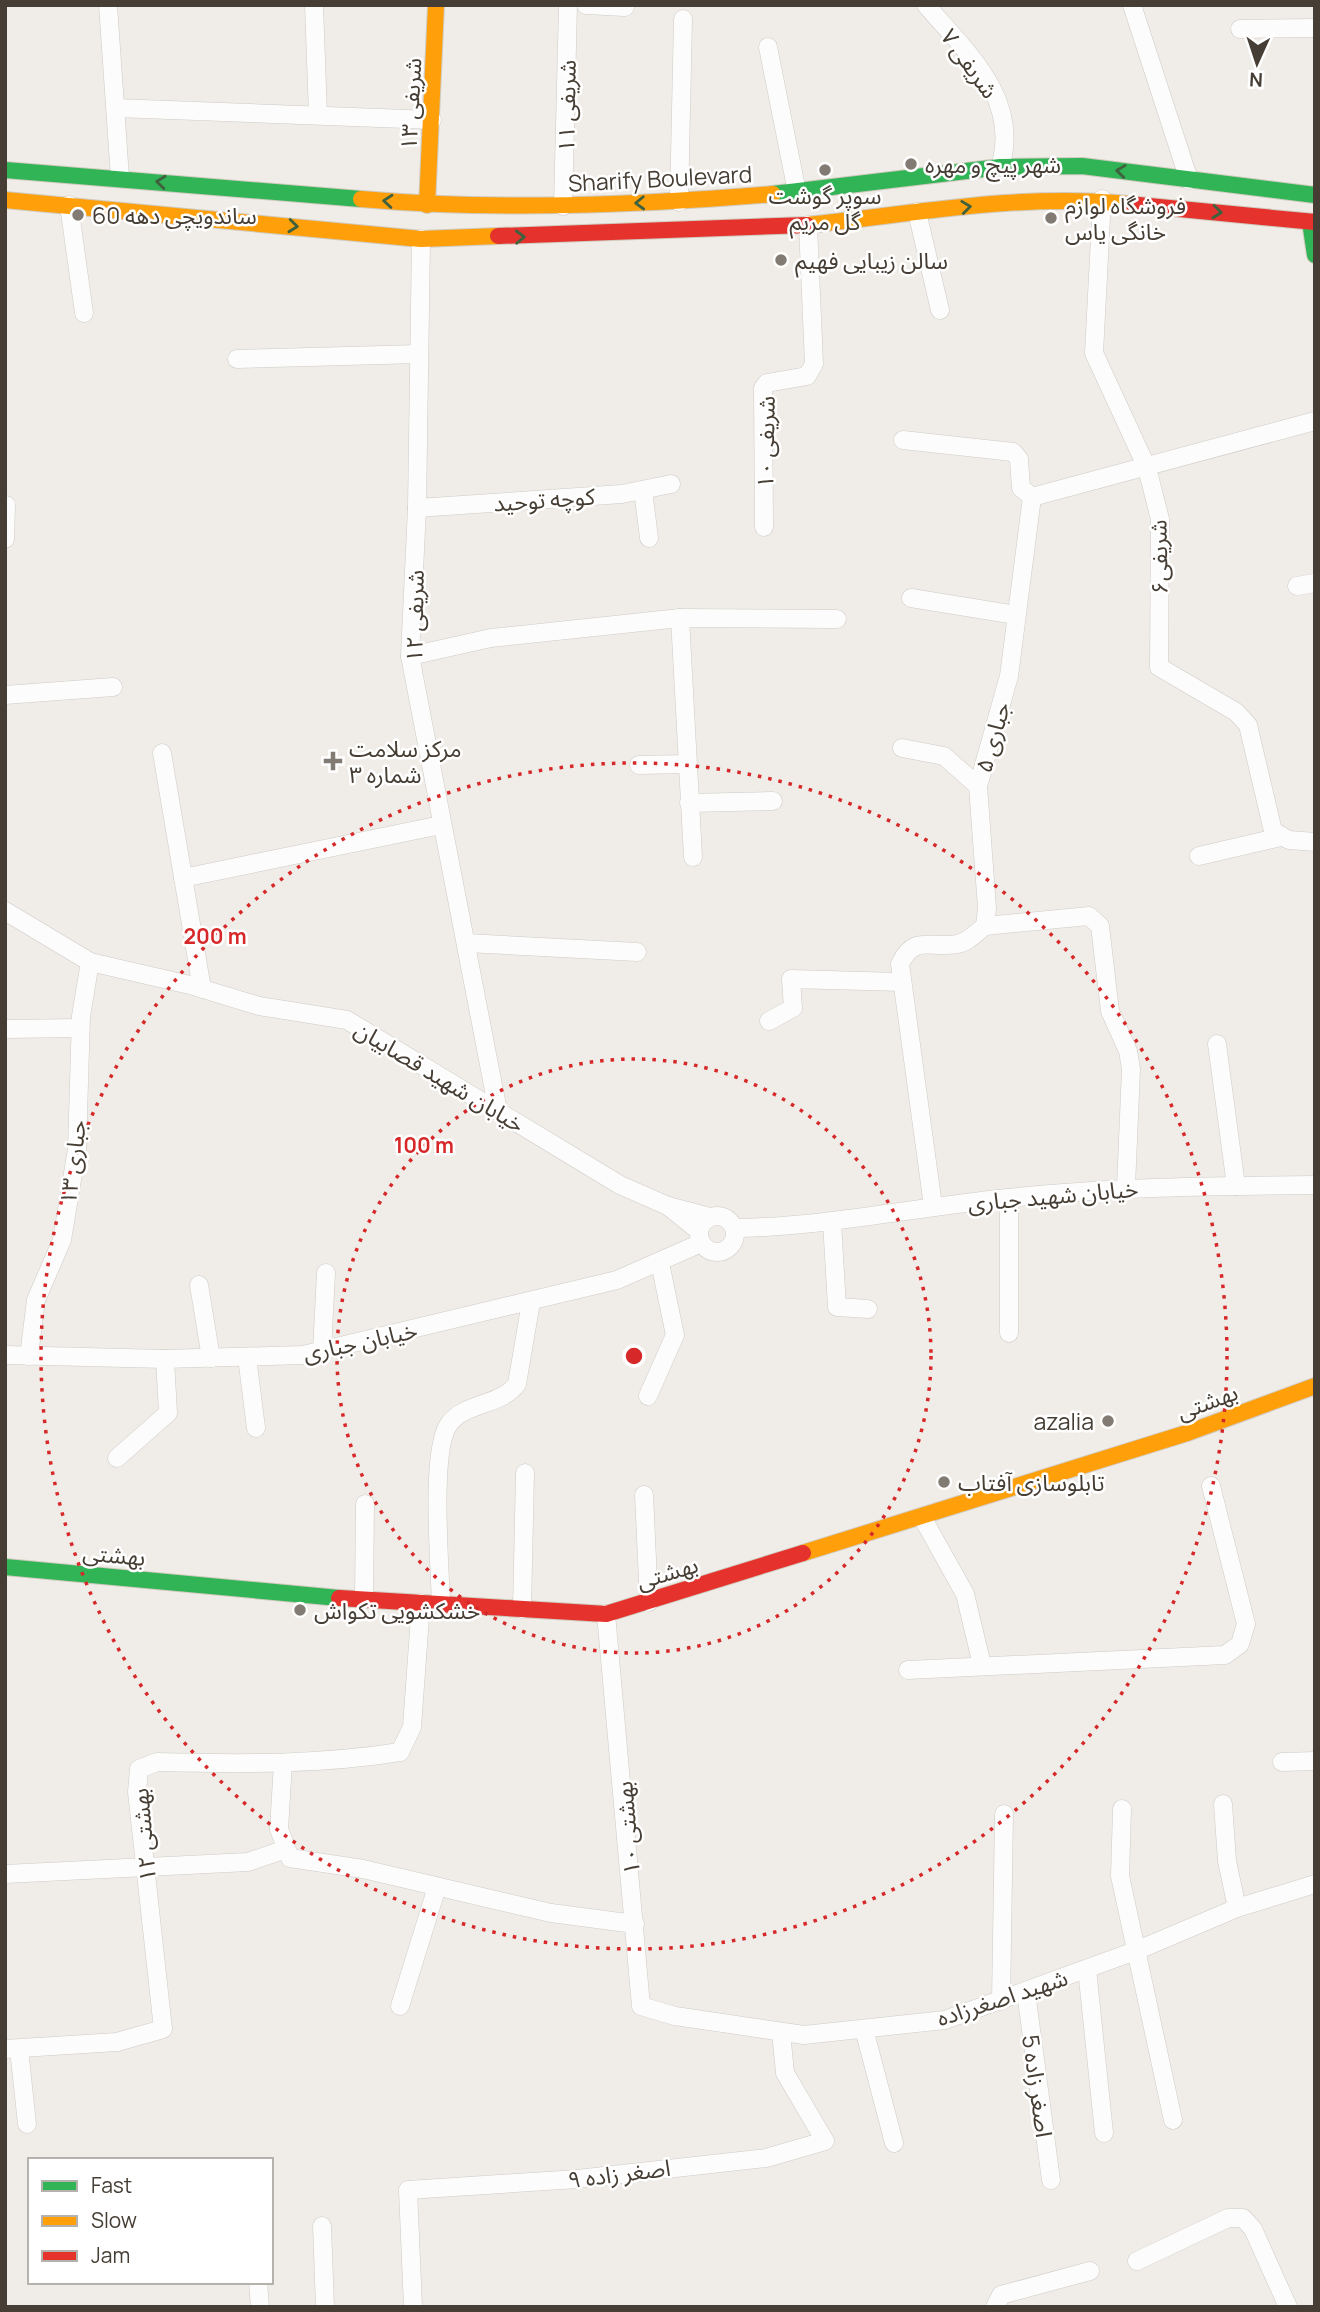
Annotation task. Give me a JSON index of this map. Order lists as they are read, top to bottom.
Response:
{
  "streets": {
    "main road": ["شریفی ۱۳", "Sharify Boulevard", "بهشتی"],
    "street": [
      "شریفی ۷",
      "شریفی ۱۱",
      "شریفی ۱۰",
      "کوچه توحید",
      "شریفی۶",
      "شریفی ۱۲",
      "جباری ۵",
      "خیابان شهید قصابیان",
      "جباری ۱۳",
      "خیابان شهید جباری",
      "خیابان جباری",
      "بهشتی ۱۰",
      "بهشتی ۱۲",
      "شهید اصغرزاده",
      "اصغر زاده 5",
      "اصغر زاده ۹"
    ]
  },
  "crossings": [
    ["شریفی ۷", "Sharify Boulevard"],
    ["شریفی ۱۳", "Sharify Boulevard"],
    ["شریفی ۱۱", "Sharify Boulevard"],
    ["کوچه توحید", "شریفی ۱۲"],
    ["شریفی ۱۲", "خیابان شهید قصابیان"],
    ["خیابان شهید قصابیان", "جباری ۱۳"],
    ["خیابان شهید قصابیان", "خیابان شهید جباری"],
    ["خیابان شهید قصابیان", "خیابان جباری"],
    ["جباری ۱۳", "خیابان جباری"],
    ["خیابان شهید جباری", "خیابان جباری"],
    ["بهشتی", "بهشتی ۱۰"],
    ["بهشتی", "بهشتی ۱۲"],
    ["بهشتی ۱۰", "شهید اصغرزاده"],
    ["شهید اصغرزاده", "اصغر زاده 5"],
    ["شهید اصغرزاده", "اصغر زاده ۹"]
  ],
  "places": {
    "other": [
      "شهر پیچ و مهره",
      "سوپر گوشت گل مریم",
      "ساندویچی دهه 60",
      "فروشگاه لوازم خانگی یاس",
      "سالن زیبایی فهیم",
      "azalia",
      "تابلوسازی آفتاب",
      "خشکشویی تکواش"
    ],
    "health": ["مرکز سلامت شماره ۳"]
  },
  "legend": ["Fast", "Slow", "Jam"],
  "north": "bottom",
  "rings": ["200 m", "100 m"]
}
